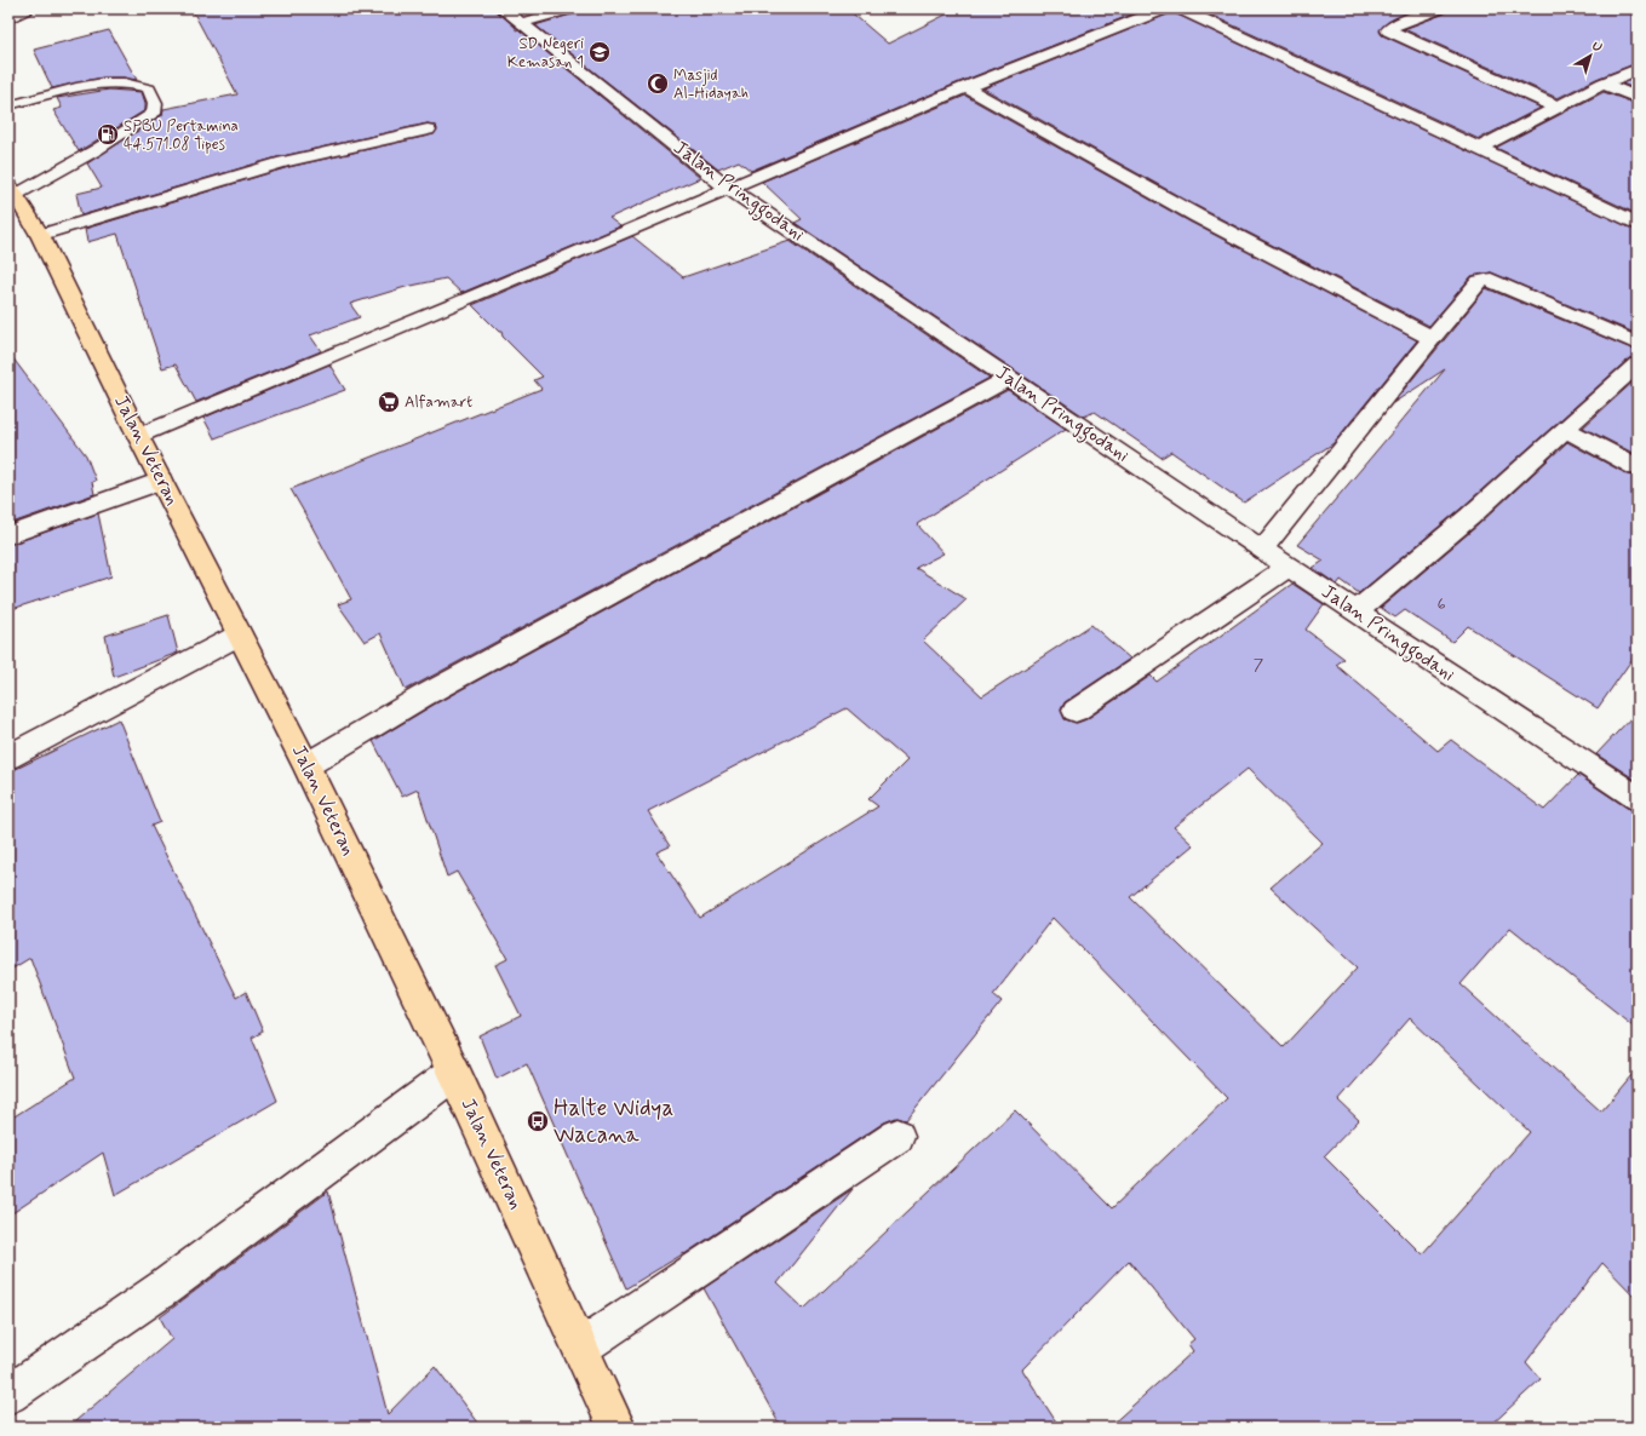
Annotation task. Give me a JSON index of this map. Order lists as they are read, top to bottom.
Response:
{
  "streets": {
    "main road": ["Jalan Veteran"],
    "street": ["Jalan Pringgodani"]
  },
  "places": {
    "school or university": ["SD Negeri Kemasan 1"],
    "mosque": ["Masjid Al-Hidayah"],
    "fuel station": ["SPBU Pertamina 44.571.08 Tipes"],
    "supermarket": ["Alfamart"],
    "bus stop": ["Halte Widya Wacana"]
  },
  "house_numbers": ["6", "7"],
  "north": "top right"
}
